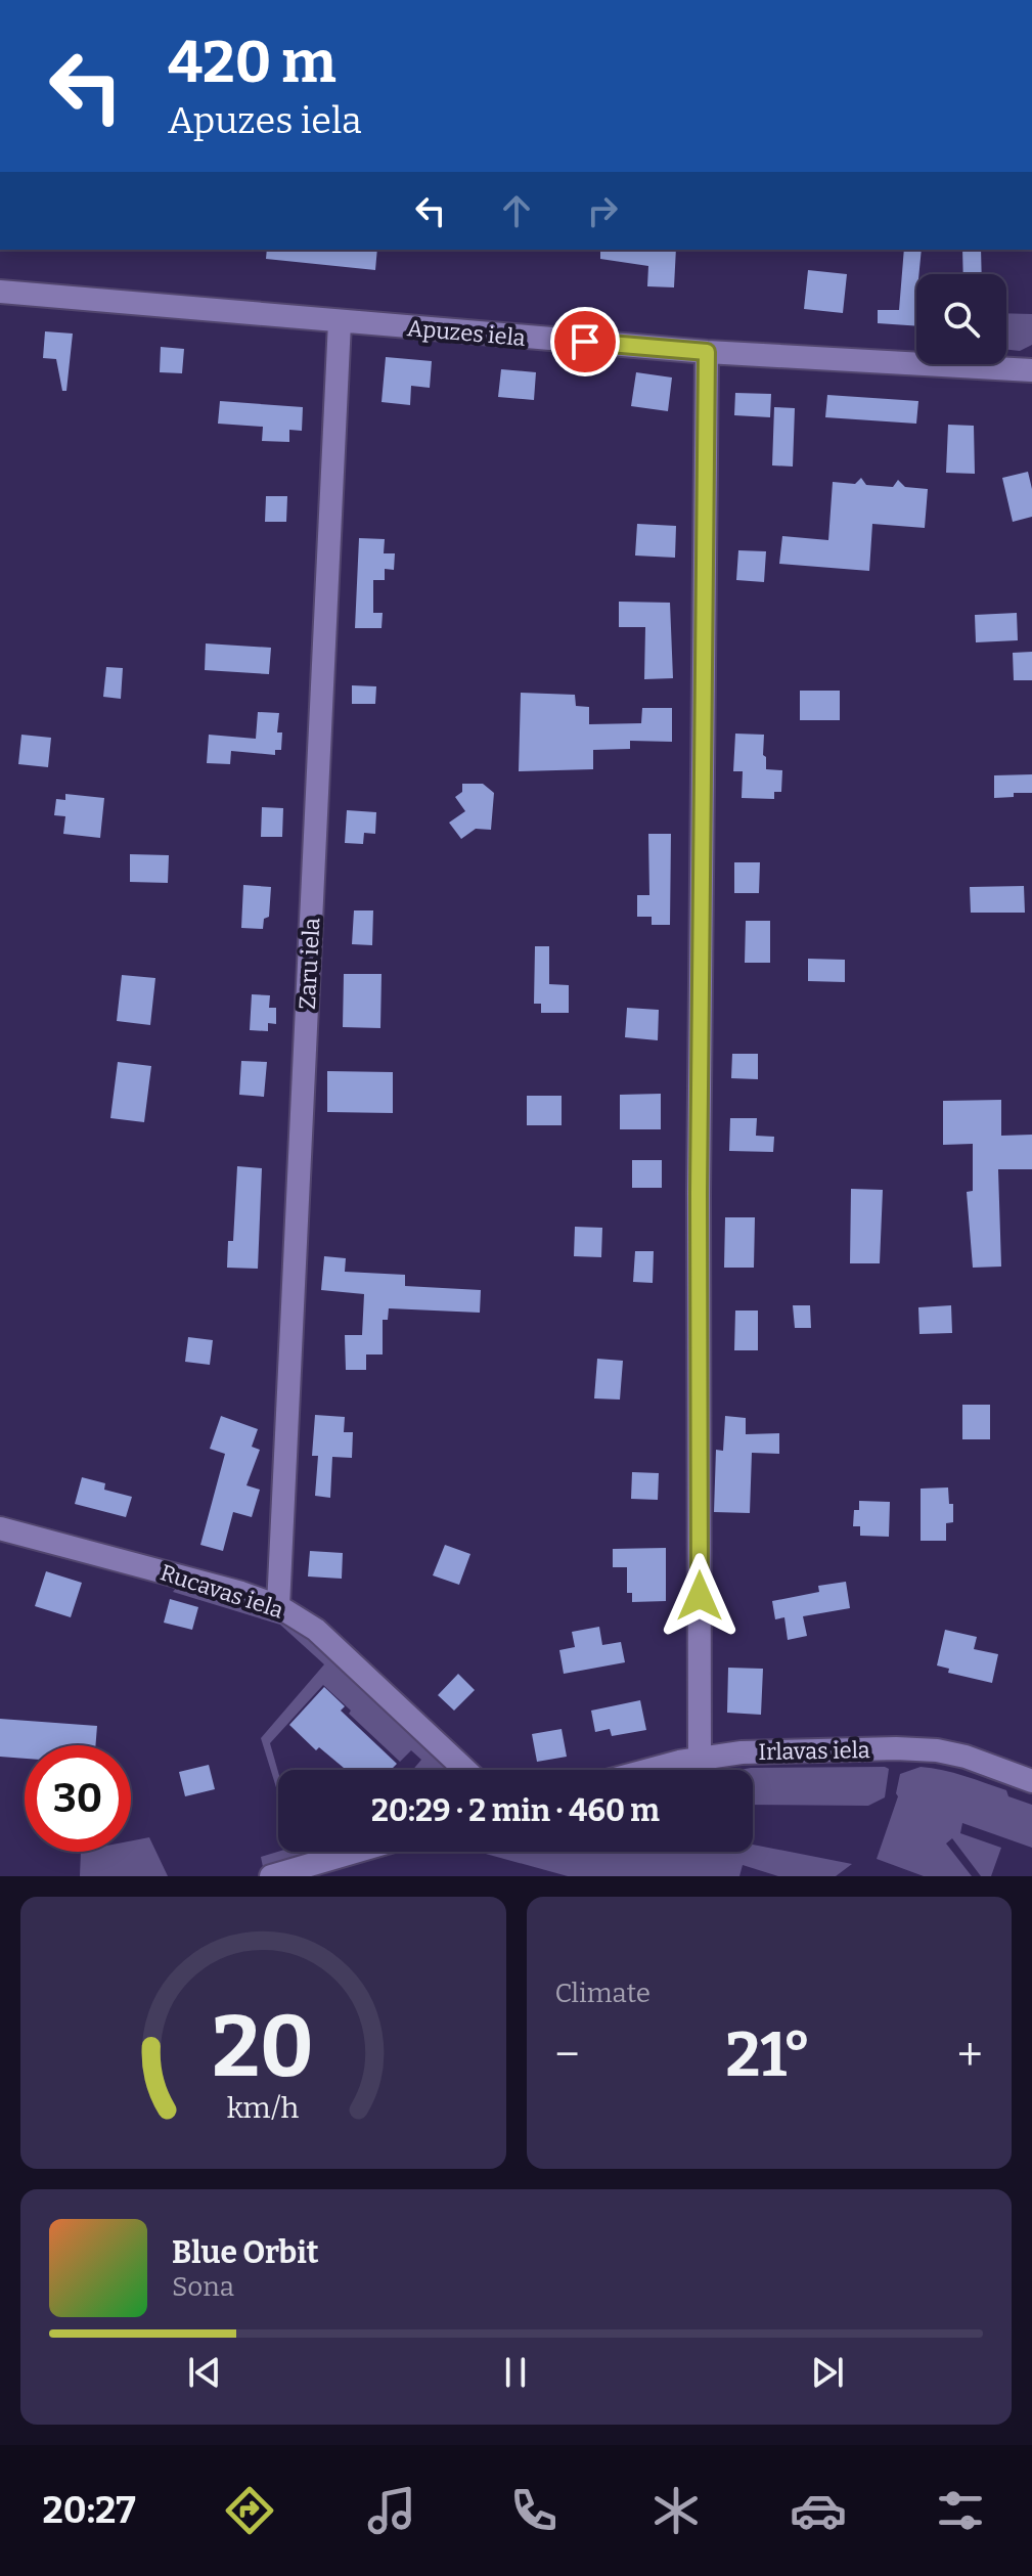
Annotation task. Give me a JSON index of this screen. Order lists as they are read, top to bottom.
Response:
{
  "streets": {
    "street": [
      "Apuzes iela",
      "Zaru iela",
      "Rucavas iela",
      "Irlavas iela"
    ]
  },
  "crossings": [
    ["Apuzes iela", "Zaru iela"],
    ["Zaru iela", "Rucavas iela"]
  ],
  "page": {
    "turn": ["420 m", "Apuzes iela"],
    "limit": "30",
    "trip": "20:29 · 2 min · 460 m",
    "tile": "Climate",
    "heat": ["−", "21°", "+"],
    "song": ["Blue Orbit", "Sona"],
    "tabs": "20:27",
    "gauge": ["20", "km/h"]
  }
}
